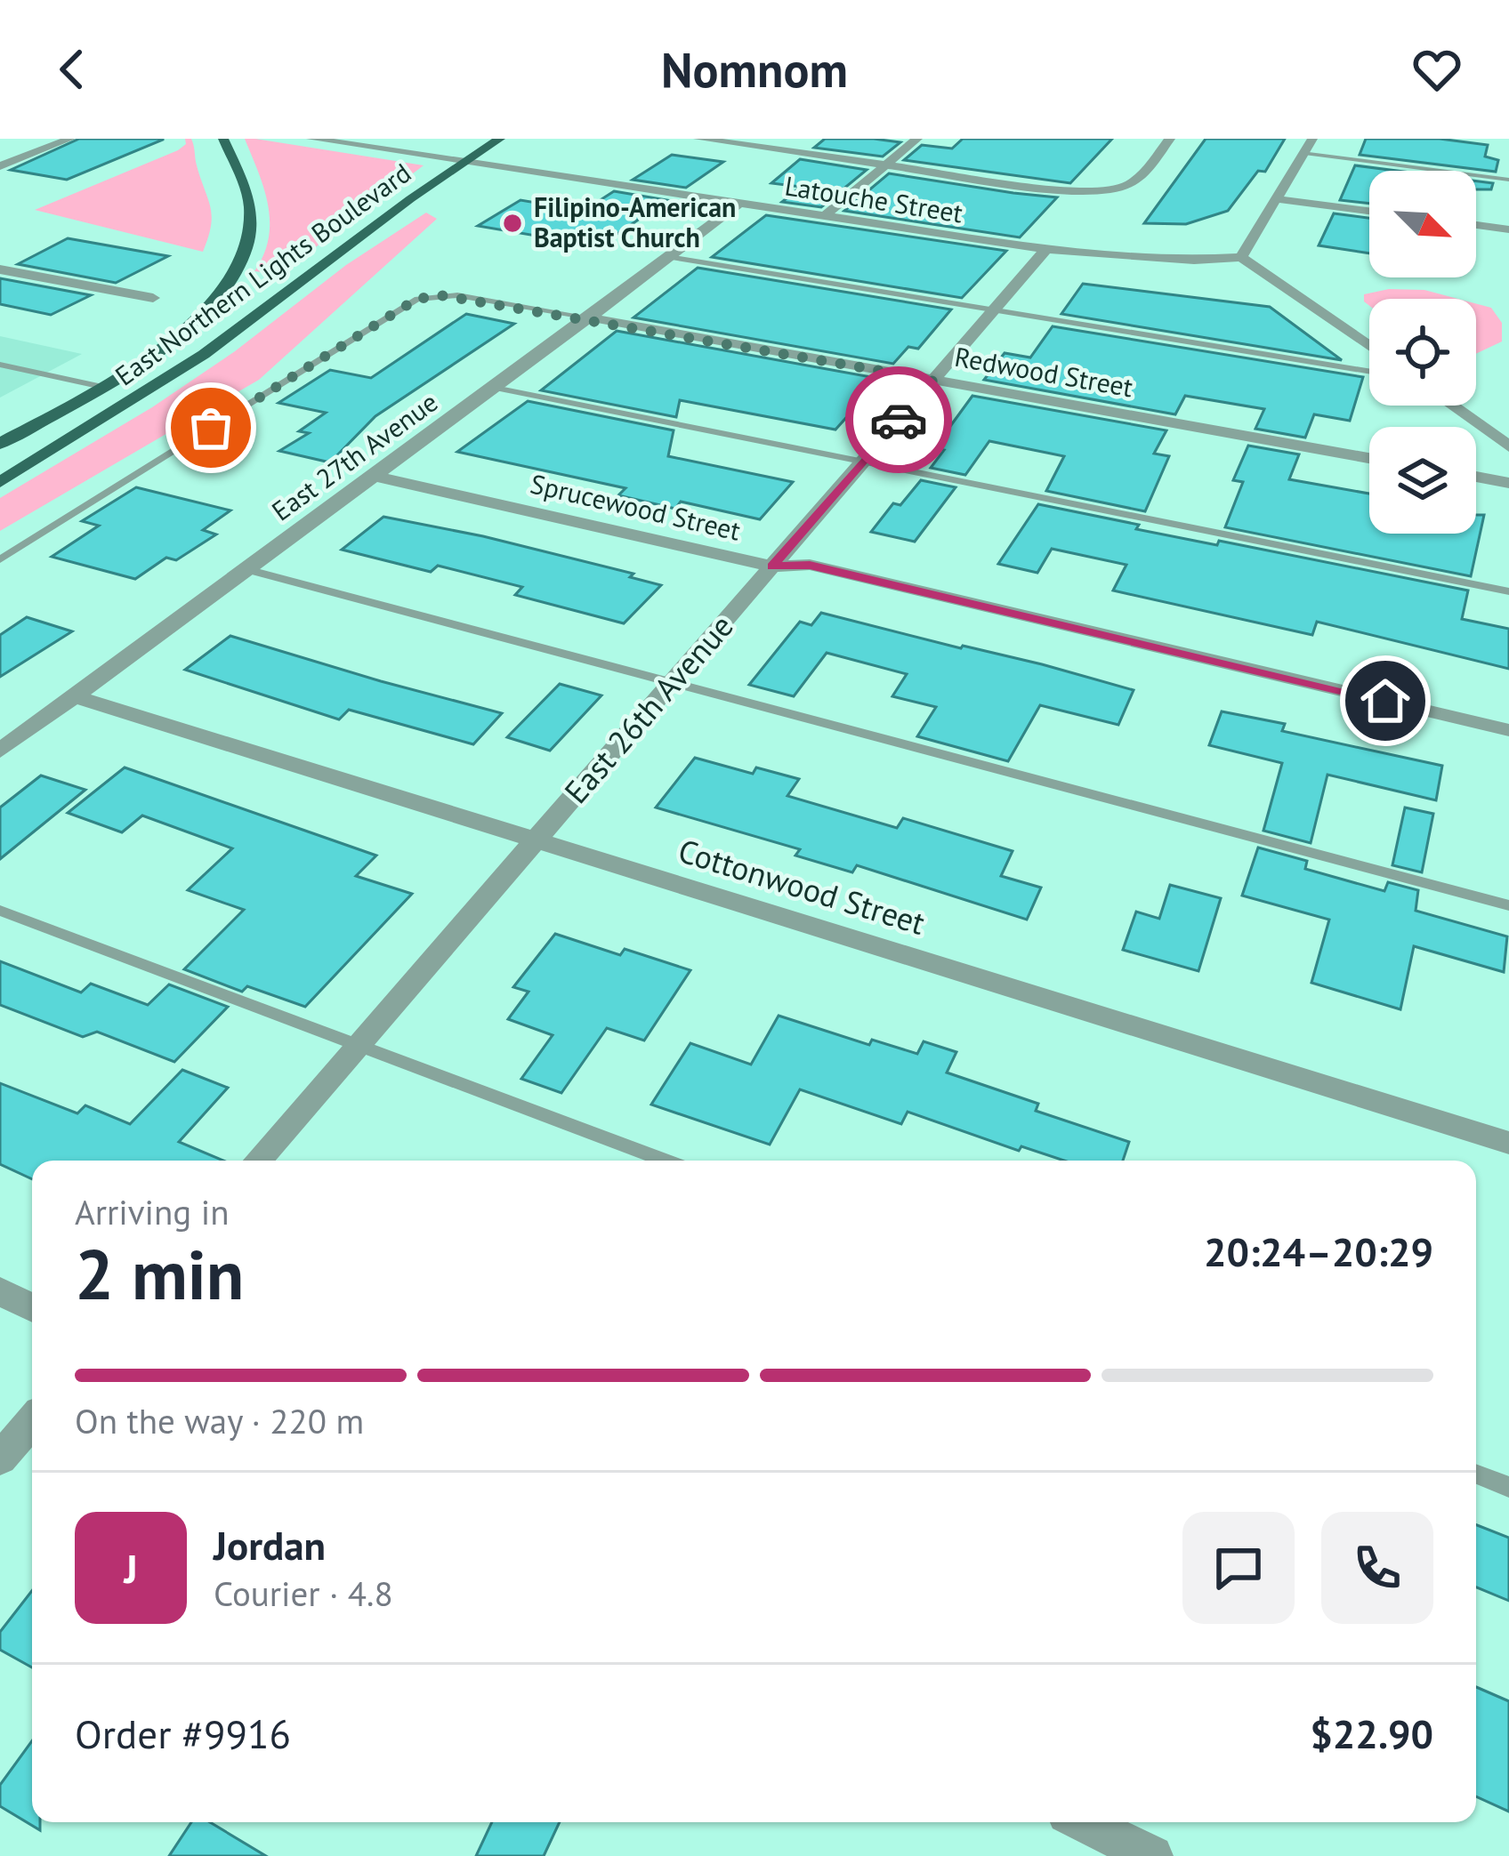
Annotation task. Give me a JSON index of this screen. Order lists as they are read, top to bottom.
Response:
{
  "streets": {
    "main road": ["East Northern Lights Boulevard"],
    "street": [
      "Latouche Street",
      "Redwood Street",
      "East 27th Avenue",
      "Sprucewood Street",
      "East 26th Avenue",
      "Cottonwood Street"
    ]
  },
  "crossings": [
    ["Latouche Street", "East Northern Lights Boulevard"],
    ["Latouche Street", "East 27th Avenue"],
    ["Latouche Street", "East 26th Avenue"],
    ["Redwood Street", "East 27th Avenue"],
    ["Redwood Street", "East 26th Avenue"],
    ["East 27th Avenue", "Sprucewood Street"],
    ["East 27th Avenue", "Cottonwood Street"],
    ["Sprucewood Street", "East 26th Avenue"],
    ["East 26th Avenue", "Cottonwood Street"]
  ],
  "places": ["Filipino-American Baptist Church"],
  "north": "bottom right",
  "page": {
    "header": "Nomnom",
    "heading": ["2 min", "Arriving in", "20:24–20:29"],
    "panel": [
      "Jordan",
      "Courier · 4.8",
      "Order #9916",
      "$22.90"
    ],
    "bar": "On the way · 220 m",
    "round": "J"
  }
}
